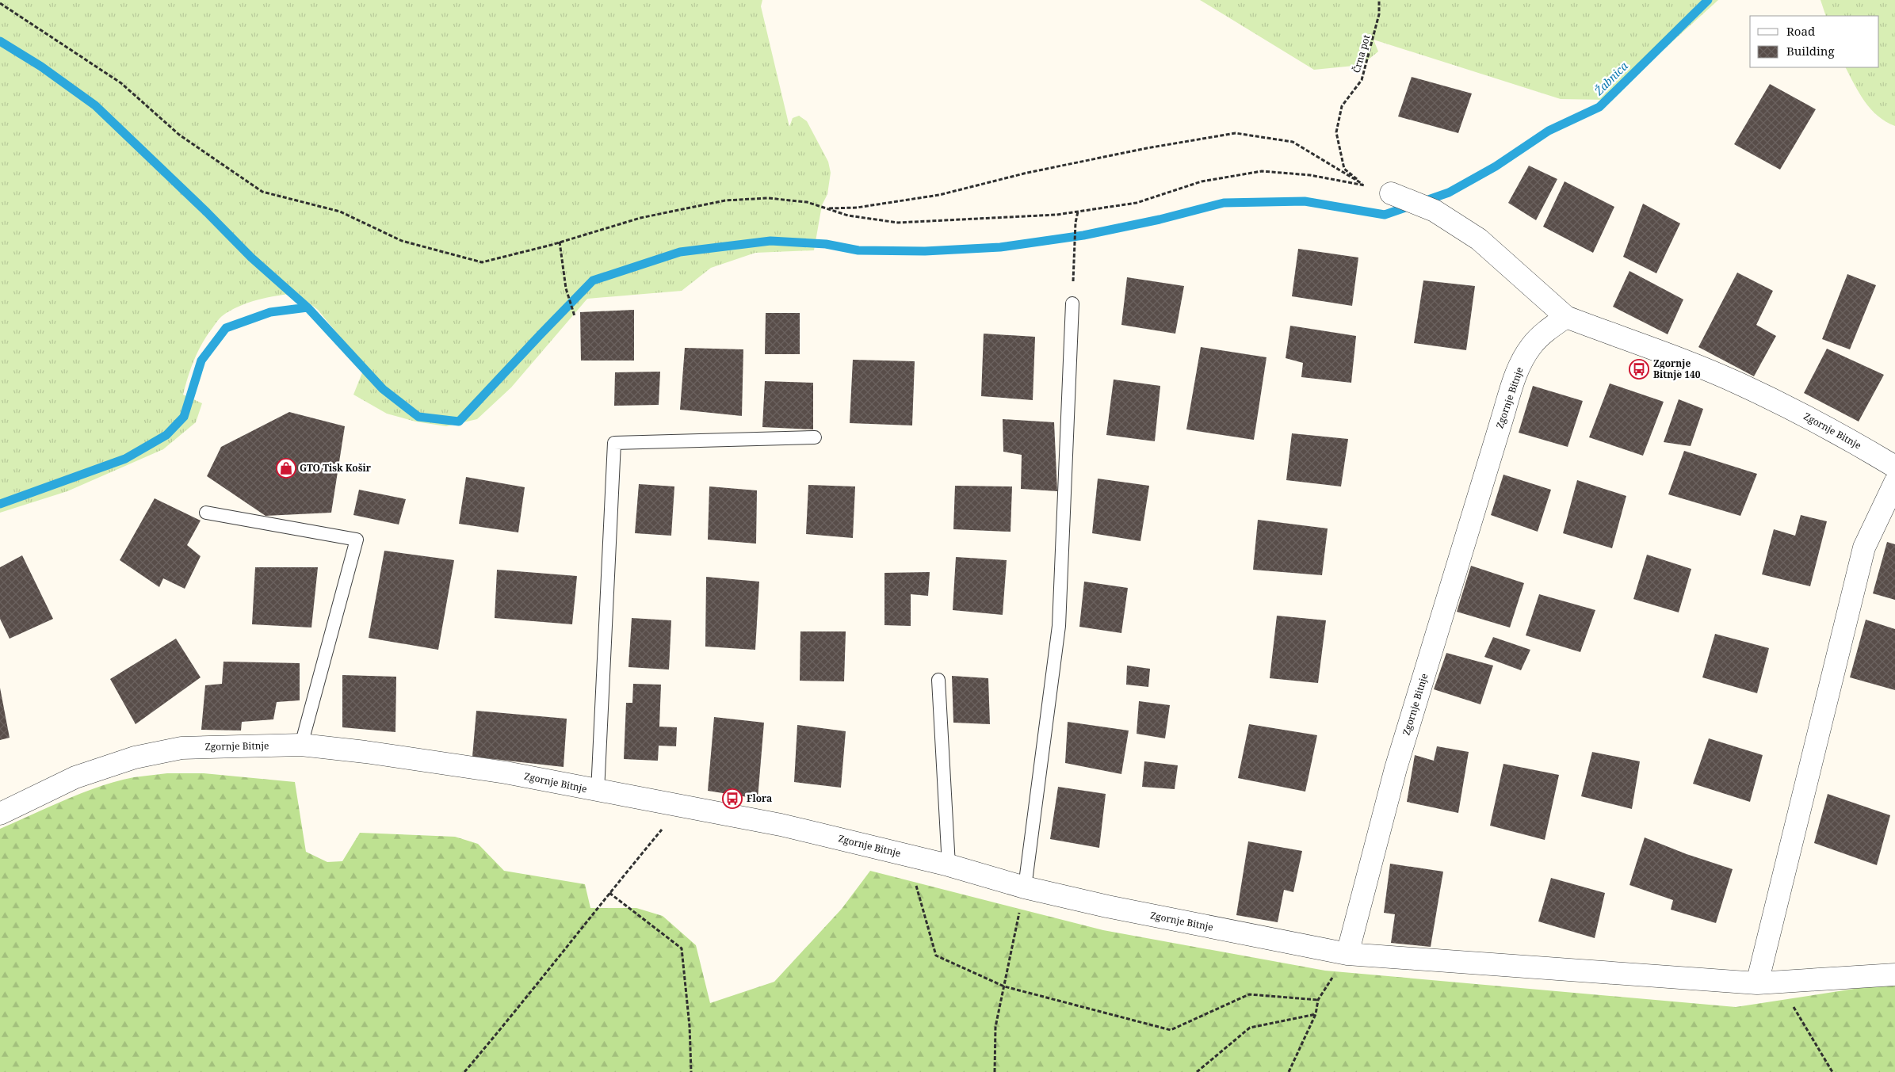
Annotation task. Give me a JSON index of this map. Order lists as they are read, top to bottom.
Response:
{
  "streets": {
    "street": ["Zgornje Bitnje"],
    "path": ["Črna pot"]
  },
  "water": ["Žabnica"],
  "places": {
    "bus stop": ["Zgornje Bitnje 140", "Flora"],
    "shop": ["GTO Tisk Košir"]
  },
  "legend": ["Road", "Building"]
}
